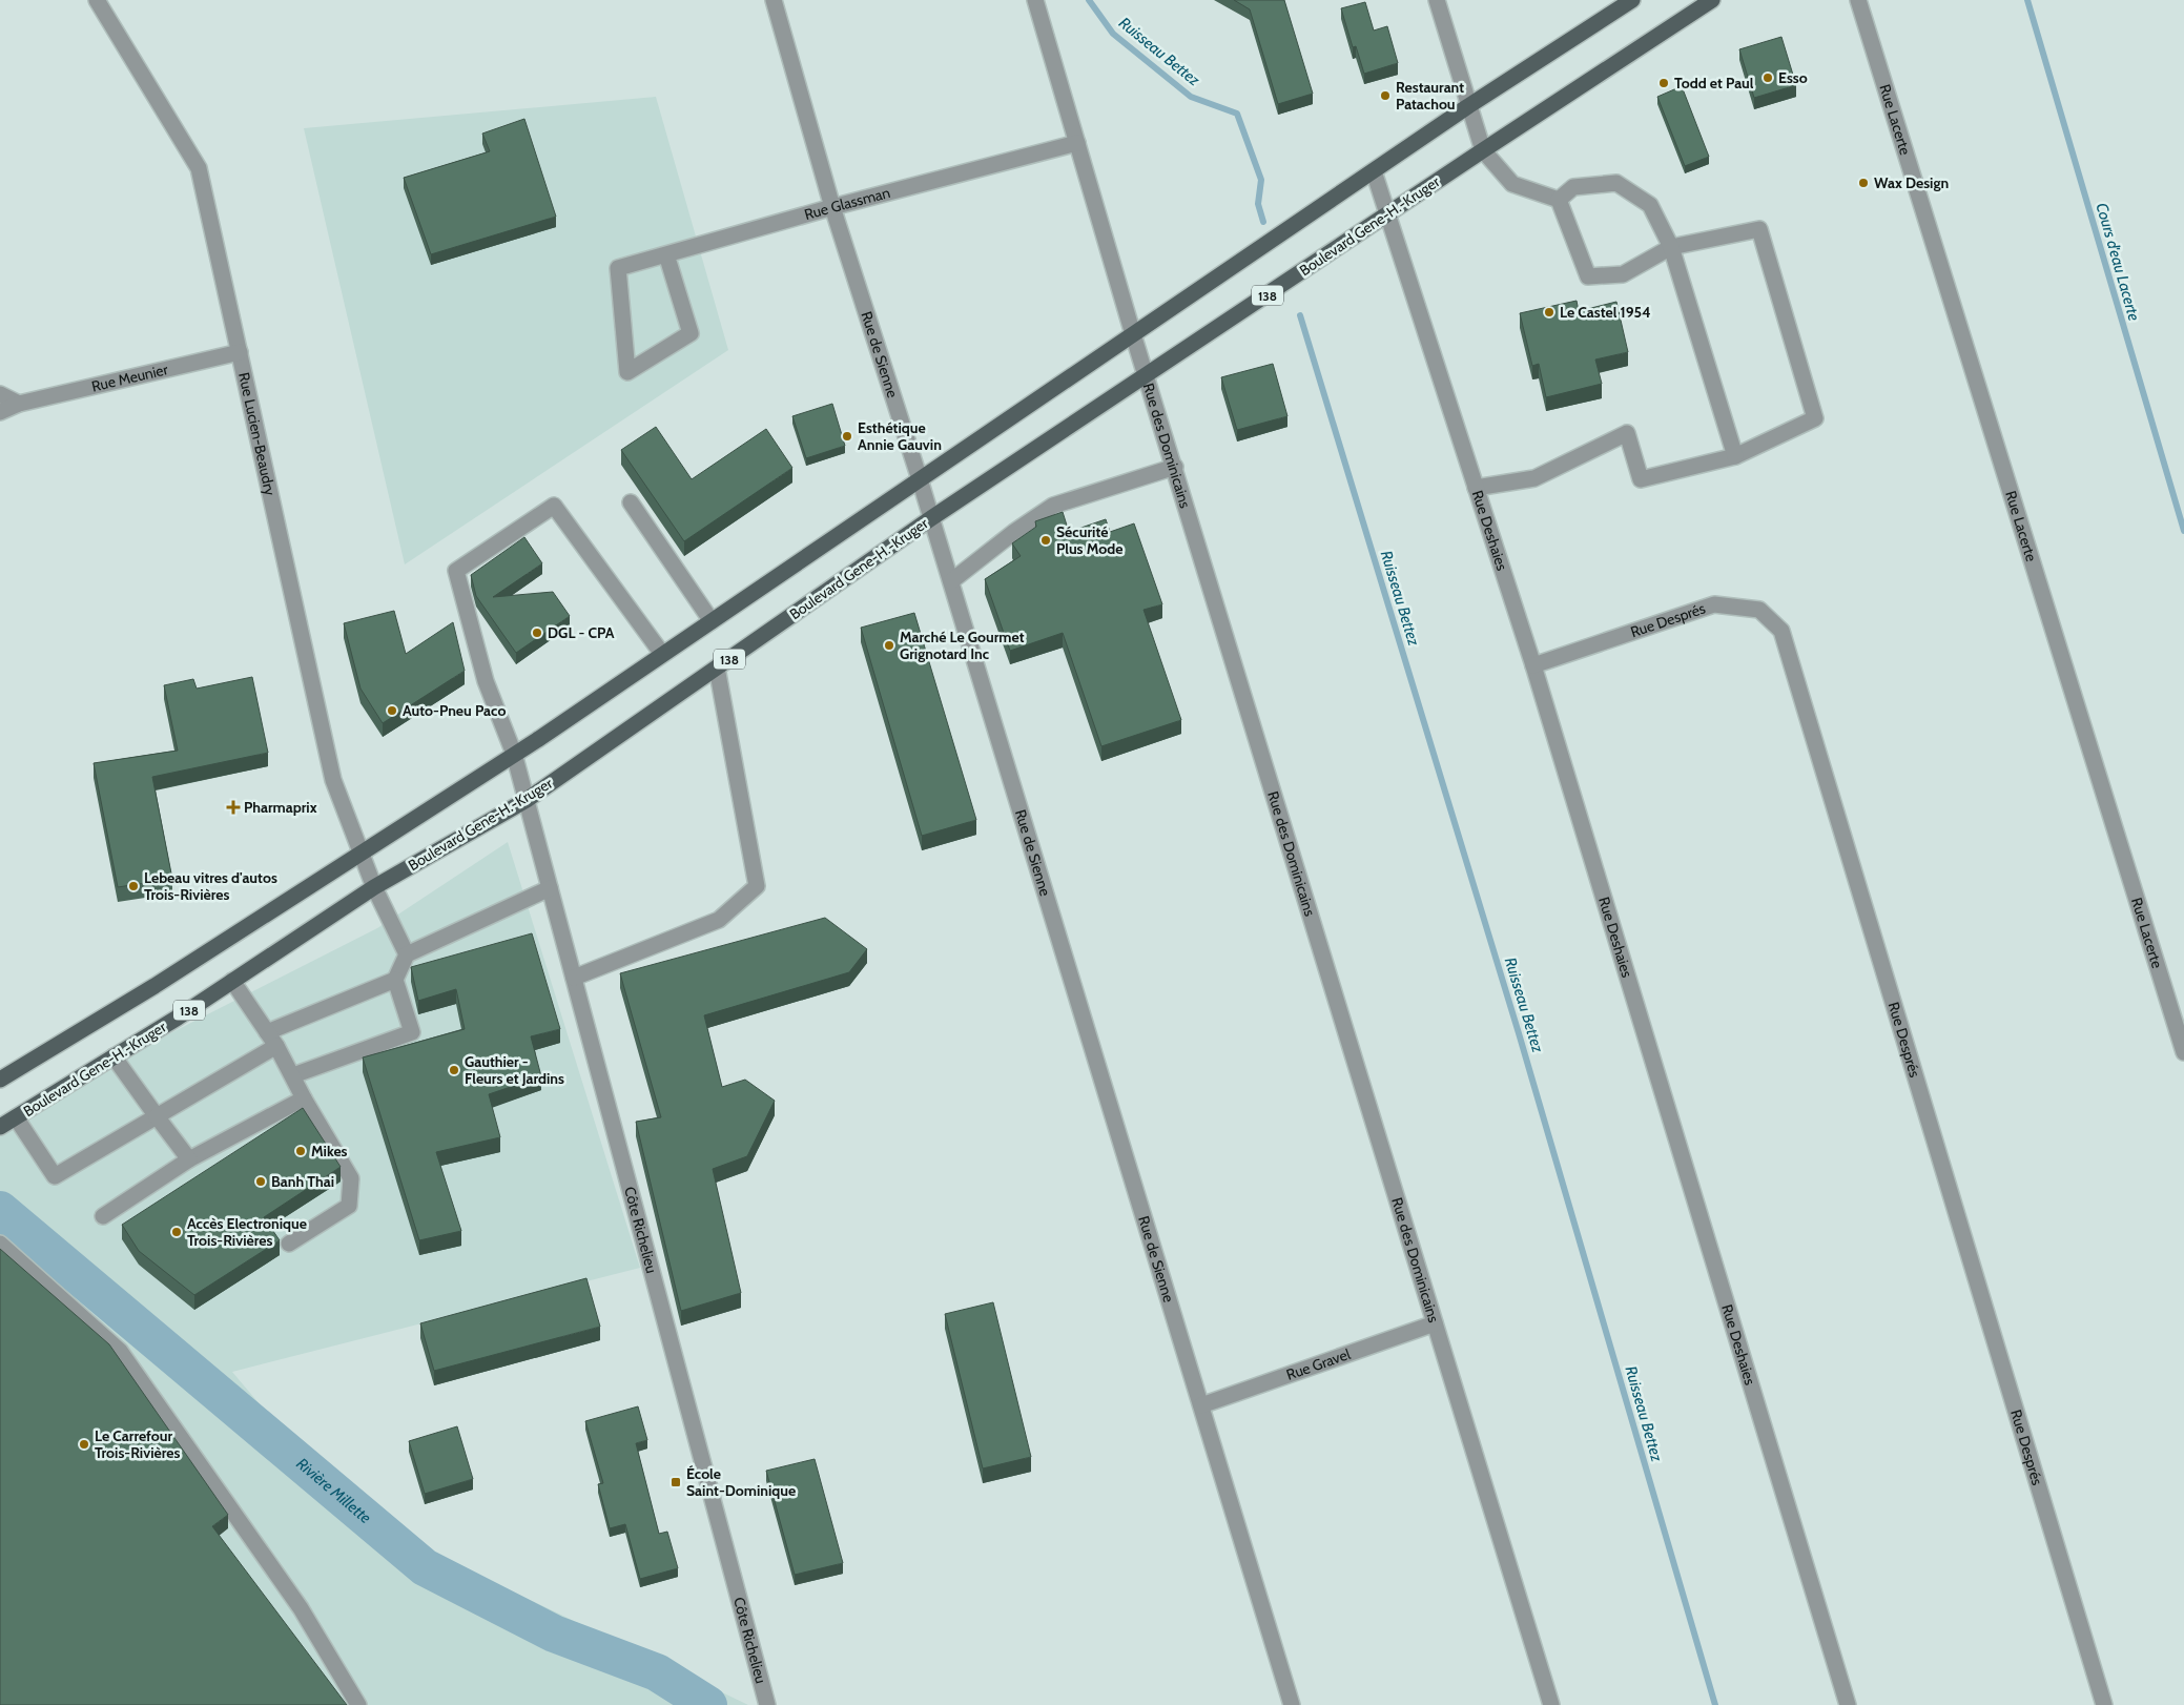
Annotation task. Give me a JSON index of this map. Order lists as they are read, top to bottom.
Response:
{
  "streets": {
    "main road": ["Boulevard Gene-H.-Kruger", "138"],
    "street": [
      "Rue Lacerte",
      "Rue Glassman",
      "Rue de Sienne",
      "Rue Meunier",
      "Rue Lucien-Beaudry",
      "Rue des Dominicains",
      "Rue Deshaies",
      "Rue Després",
      "Côte Richelieu",
      "Rue Gravel"
    ]
  },
  "crossings": [
    ["Rue Glassman", "Rue de Sienne"],
    ["Rue Glassman", "Rue des Dominicains"],
    ["Boulevard Gene-H.-Kruger", "Rue de Sienne"],
    ["Boulevard Gene-H.-Kruger", "Rue Lucien-Beaudry"],
    ["Boulevard Gene-H.-Kruger", "Rue des Dominicains"],
    ["Boulevard Gene-H.-Kruger", "Rue Deshaies"],
    ["Boulevard Gene-H.-Kruger", "Côte Richelieu"],
    ["Rue de Sienne", "Rue Gravel"],
    ["Rue Meunier", "Rue Lucien-Beaudry"],
    ["Rue des Dominicains", "Rue Gravel"],
    ["Rue Deshaies", "Rue Després"]
  ],
  "water": ["Ruisseau Bettez", "Cours d'eau Lacerte", "Rivière Millette"],
  "places": {
    "other": [
      "Esso",
      "Todd et Paul",
      "Restaurant Patachou",
      "Wax Design",
      "Le Castel 1954",
      "Esthétique Annie Gauvin",
      "Sécurité Plus Mode",
      "DGL - CPA",
      "Marché Le Gourmet Grignotard Inc",
      "Auto-Pneu Paco",
      "Lebeau vitres d'autos Trois-Rivières",
      "Gauthier - Fleurs et Jardins",
      "Mikes",
      "Banh Thai",
      "Accès Electronique Trois-Rivières",
      "Le Carrefour Trois-Rivières"
    ],
    "health": ["Pharmaprix"],
    "transit": ["École Saint-Dominique"]
  }
}
